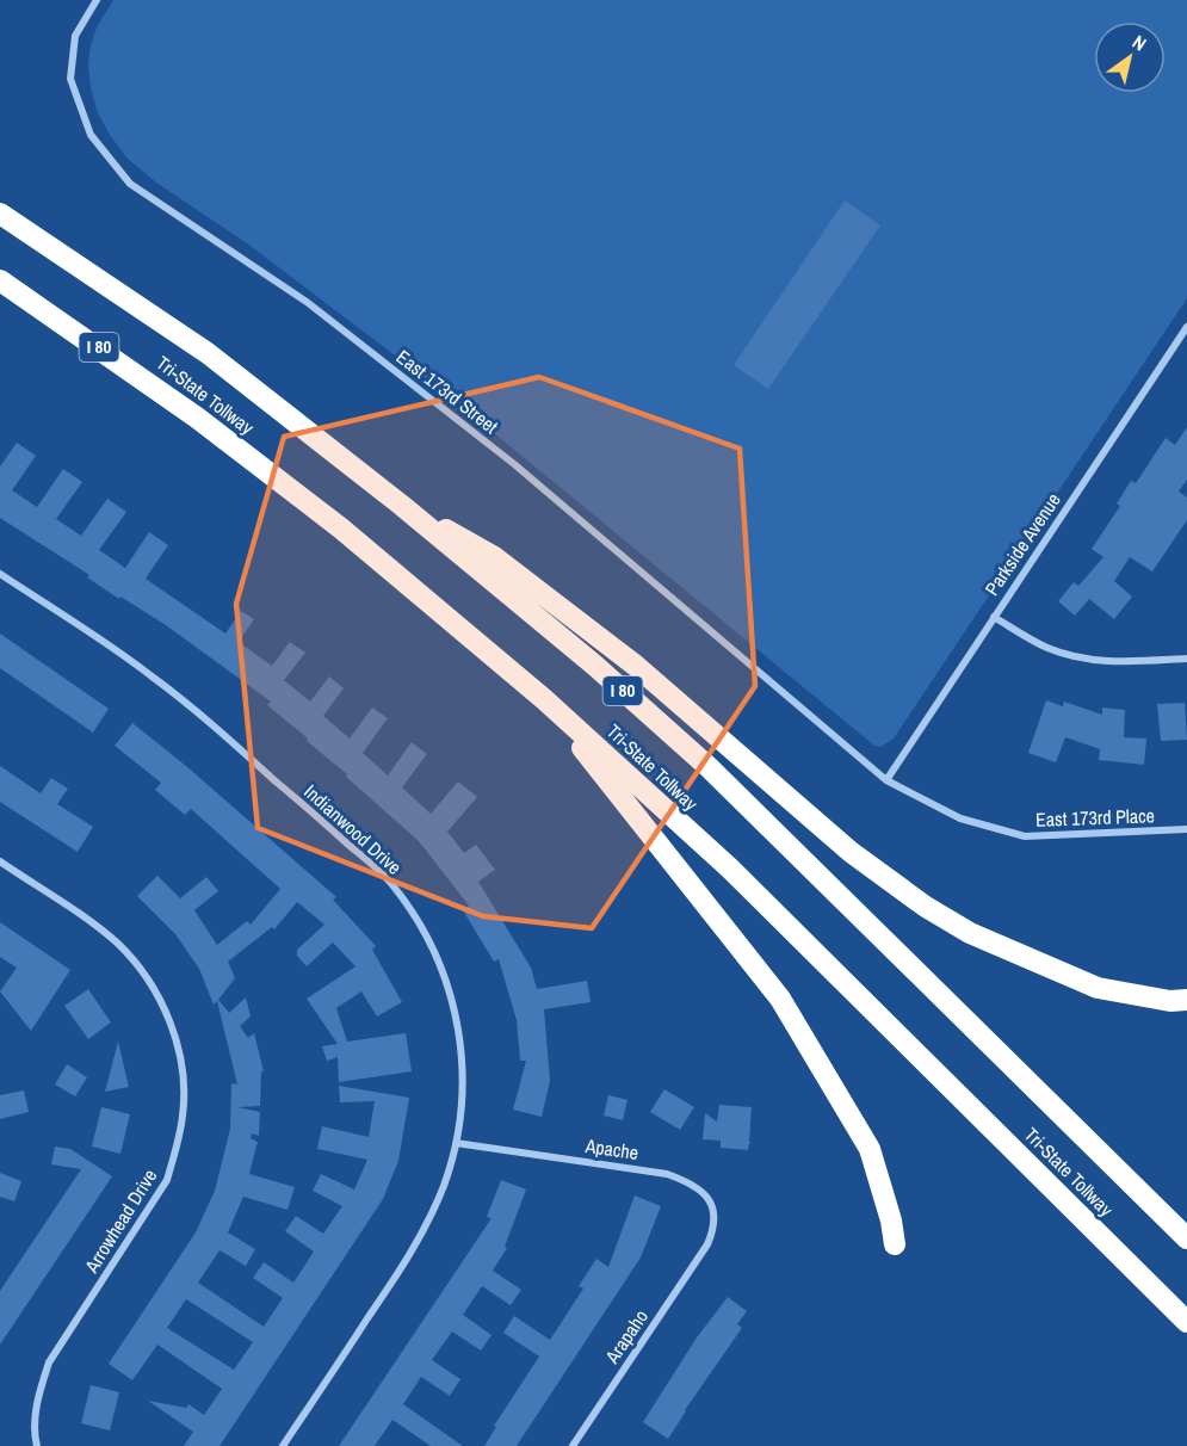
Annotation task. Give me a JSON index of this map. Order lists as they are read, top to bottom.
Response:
{
  "streets": {
    "highway": ["I 80", "Tri-State Tollway"],
    "street": [
      "East 173rd Street",
      "Parkside Avenue",
      "East 173rd Place",
      "Indianwood Drive",
      "Apache",
      "Arrowhead Drive",
      "Arapaho"
    ]
  },
  "crossings": [
    ["East 173rd Street", "Parkside Avenue"],
    ["East 173rd Street", "East 173rd Place"],
    ["Parkside Avenue", "East 173rd Place"],
    ["Indianwood Drive", "Apache"],
    ["Apache", "Arapaho"]
  ],
  "north": "top right"
}
